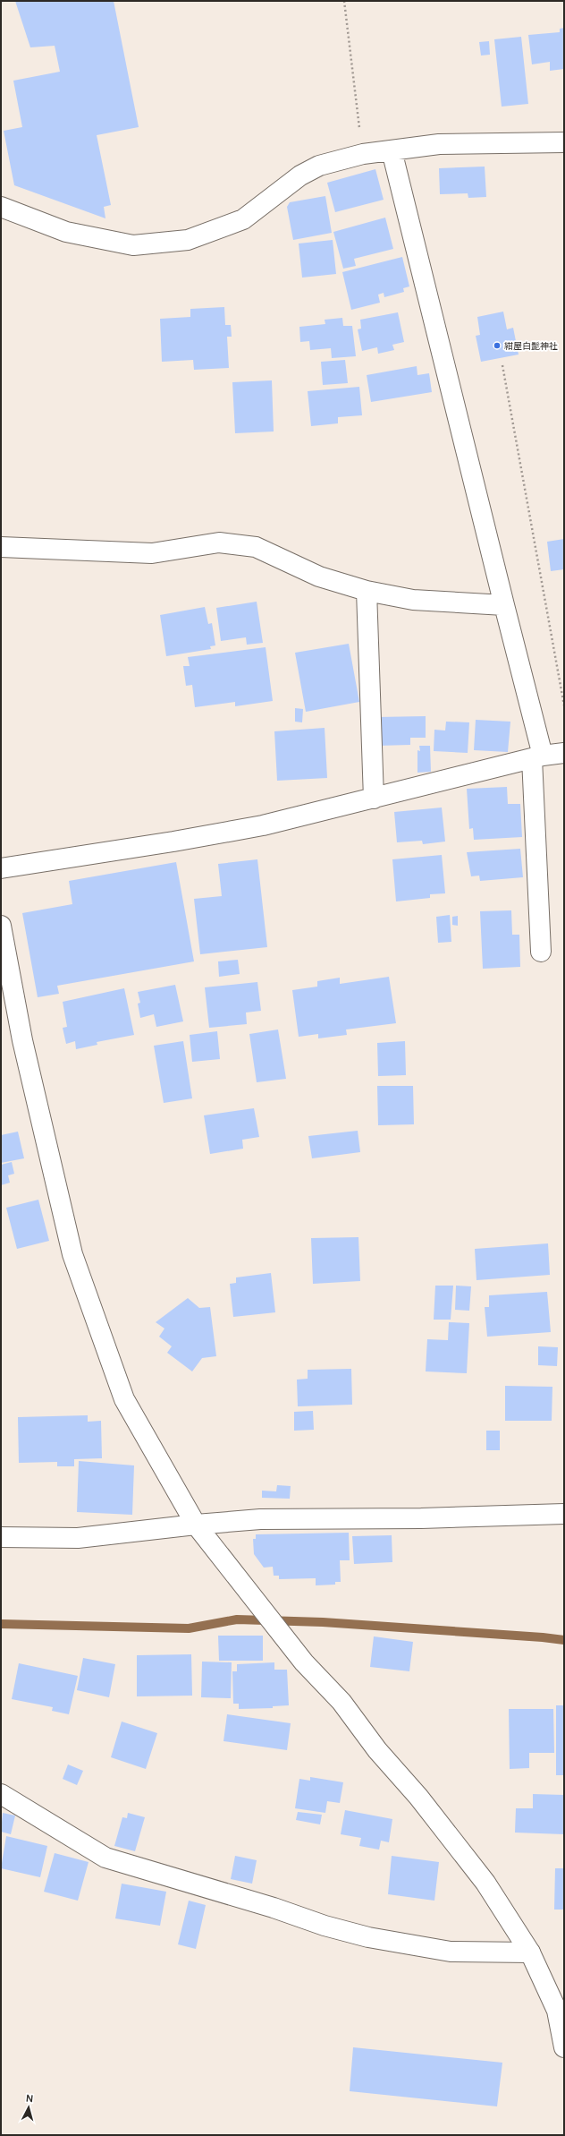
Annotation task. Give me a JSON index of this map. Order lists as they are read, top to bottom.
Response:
{
  "places": ["紺屋白髭神社"],
  "north": "top"
}
